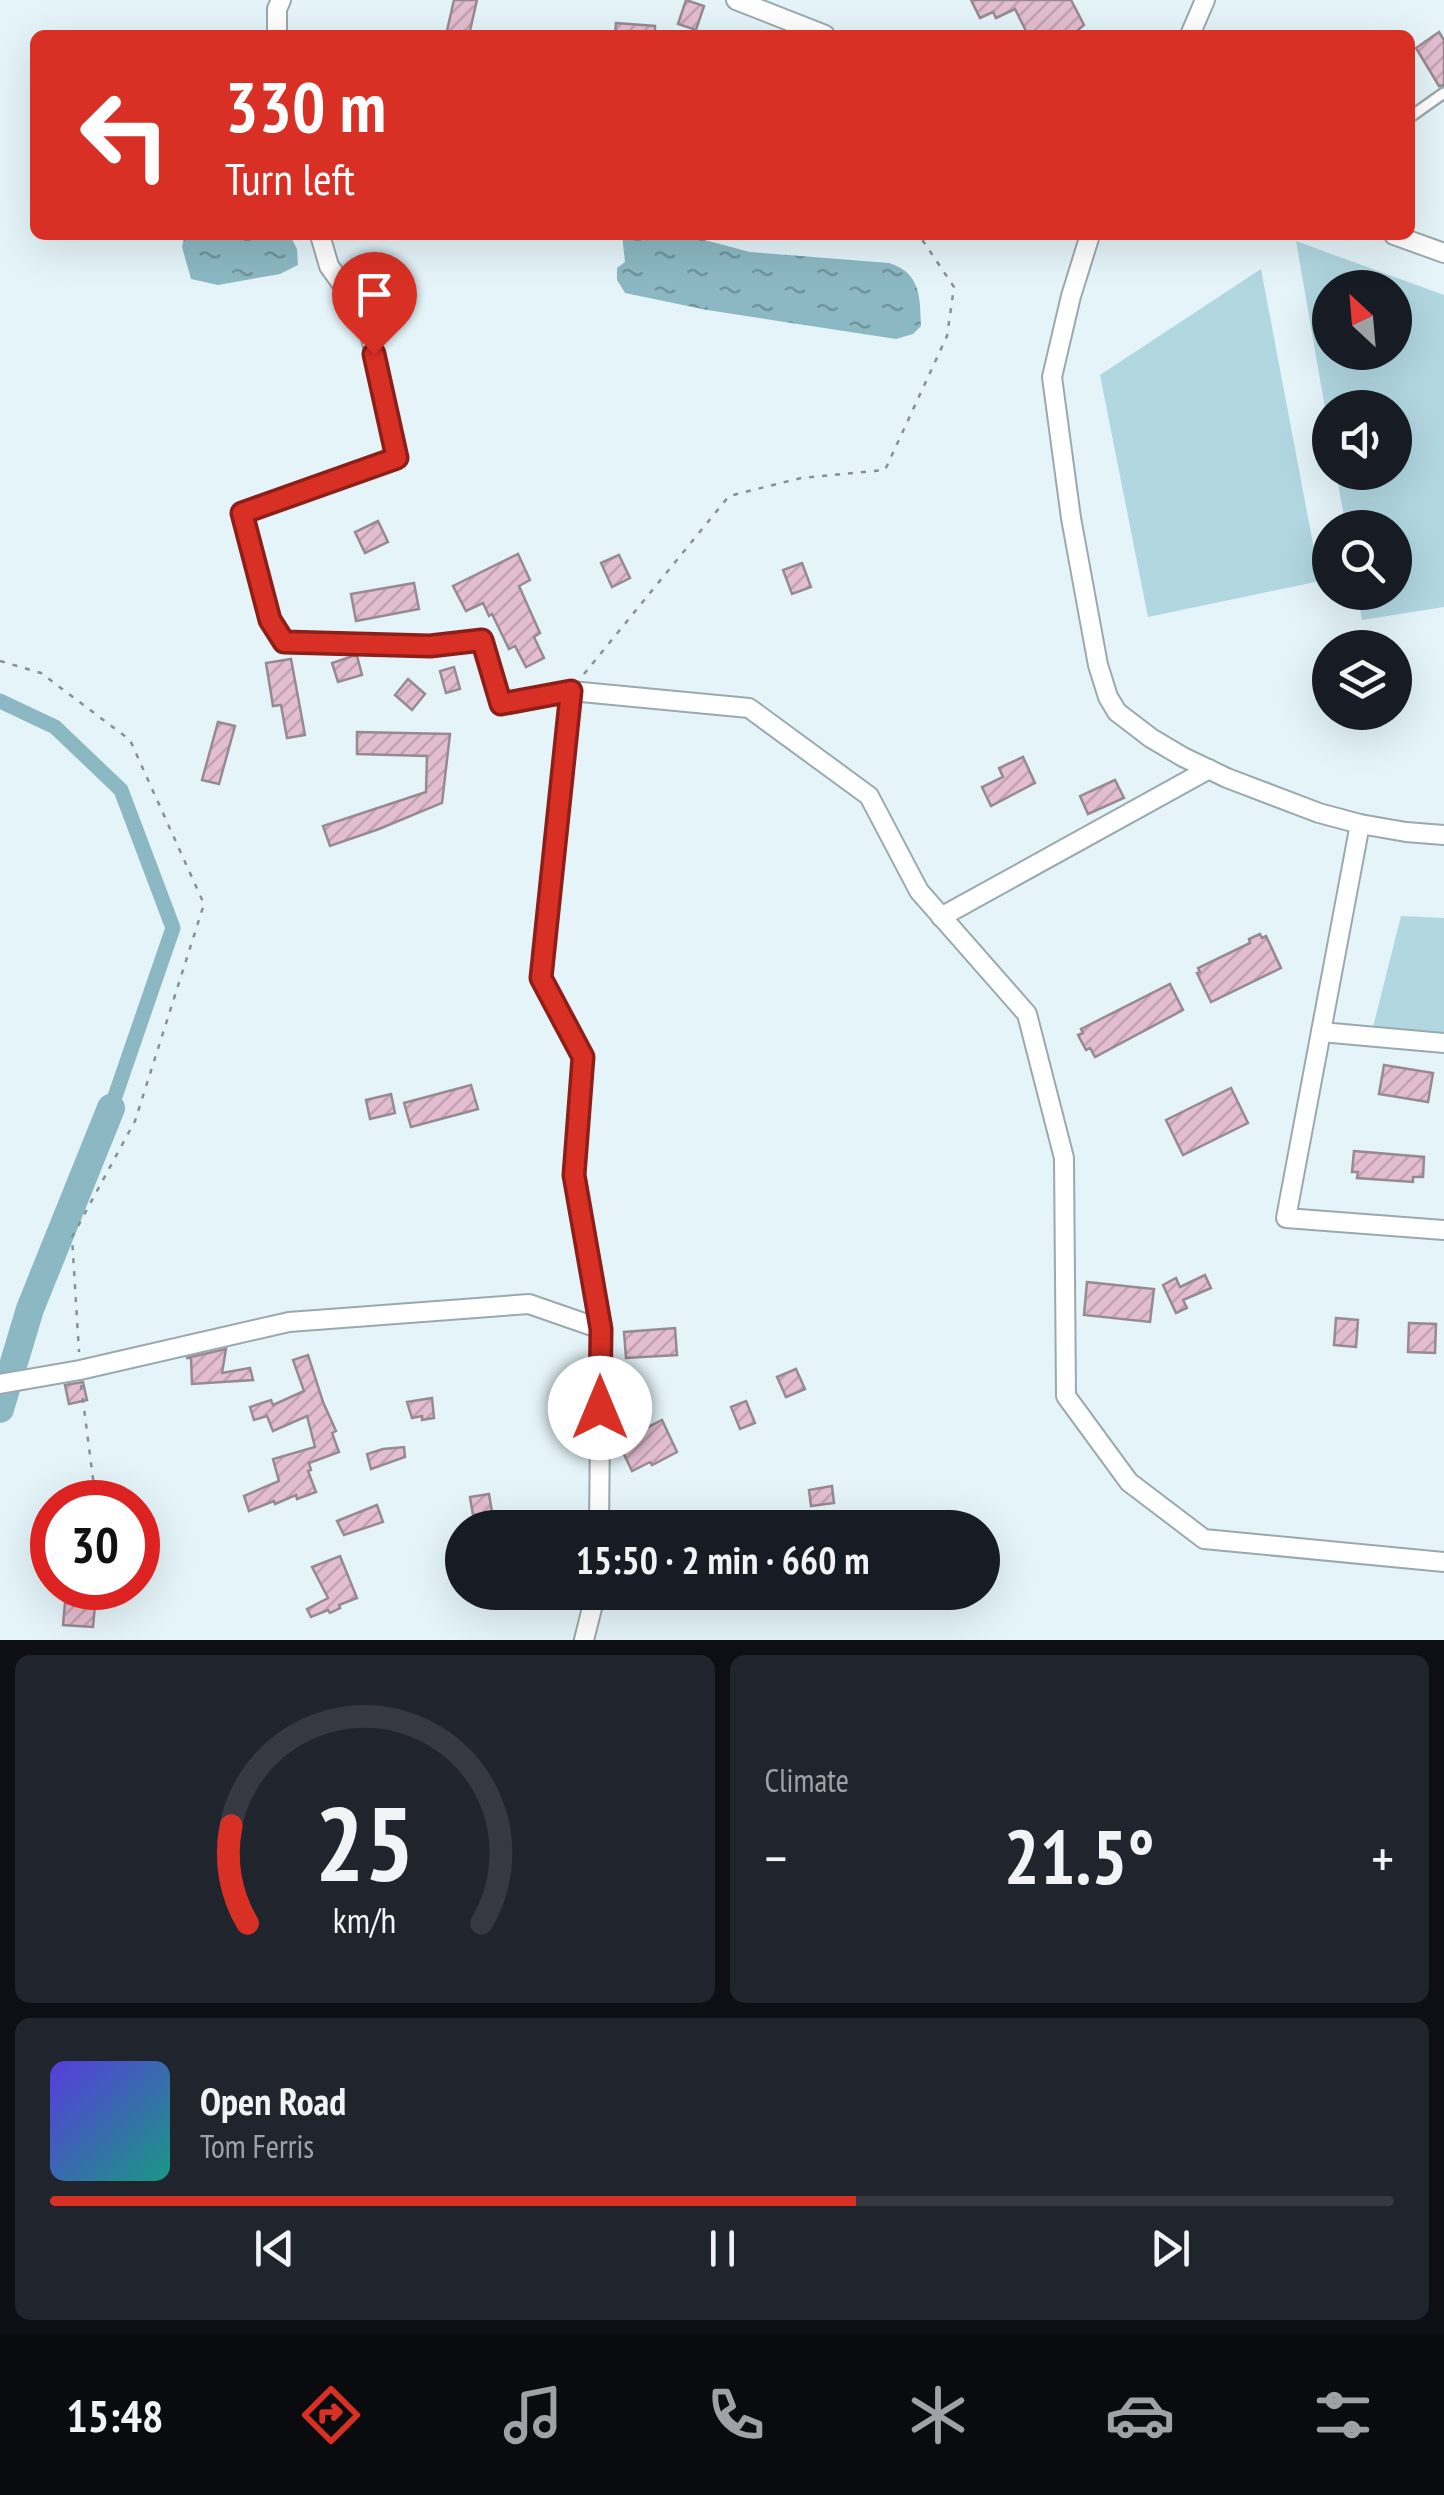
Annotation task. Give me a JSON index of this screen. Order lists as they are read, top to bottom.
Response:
{
  "north": "top left",
  "page": {
    "turn": ["330 m", "Turn left"],
    "limit": "30",
    "trip": "15:50 · 2 min · 660 m",
    "tile": "Climate",
    "heat": ["−", "21.5°", "+"],
    "song": ["Open Road", "Tom Ferris"],
    "tabs": "15:48",
    "gauge": ["25", "km/h"]
  }
}
